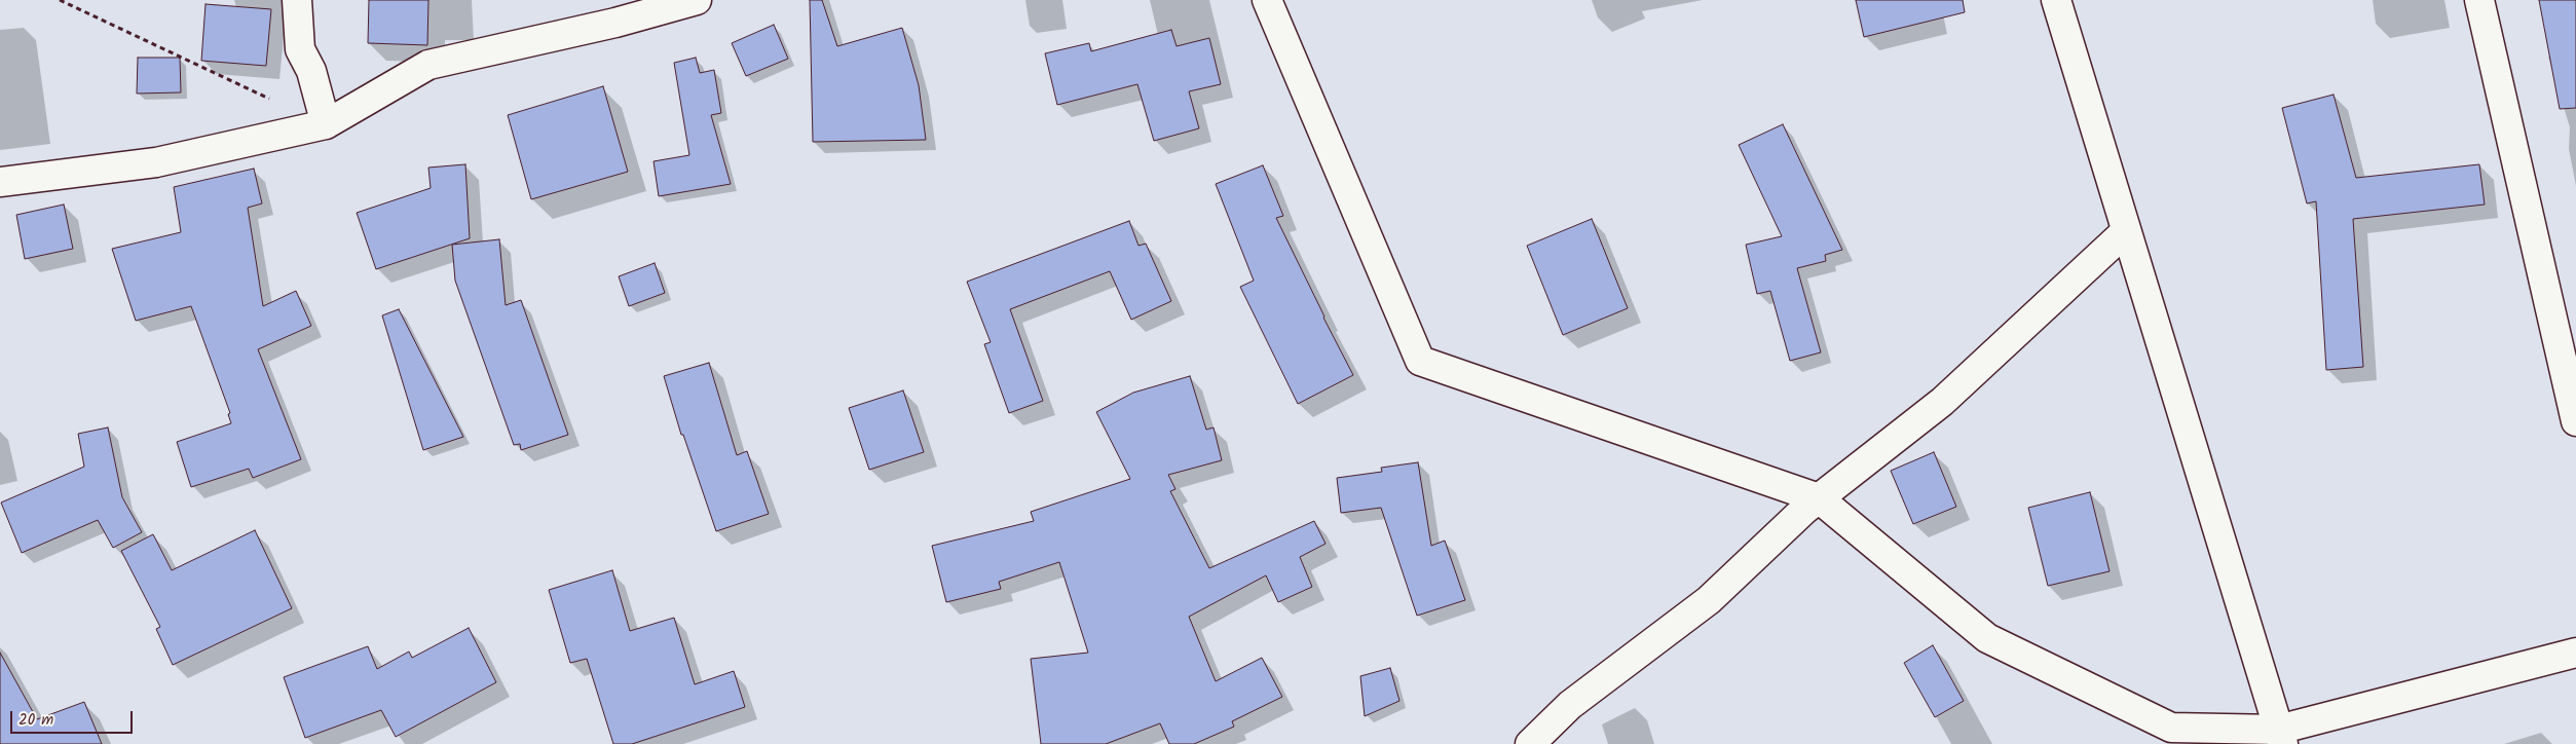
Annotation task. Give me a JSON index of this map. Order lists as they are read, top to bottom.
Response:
{
  "scale_bar": "20 m"
}
